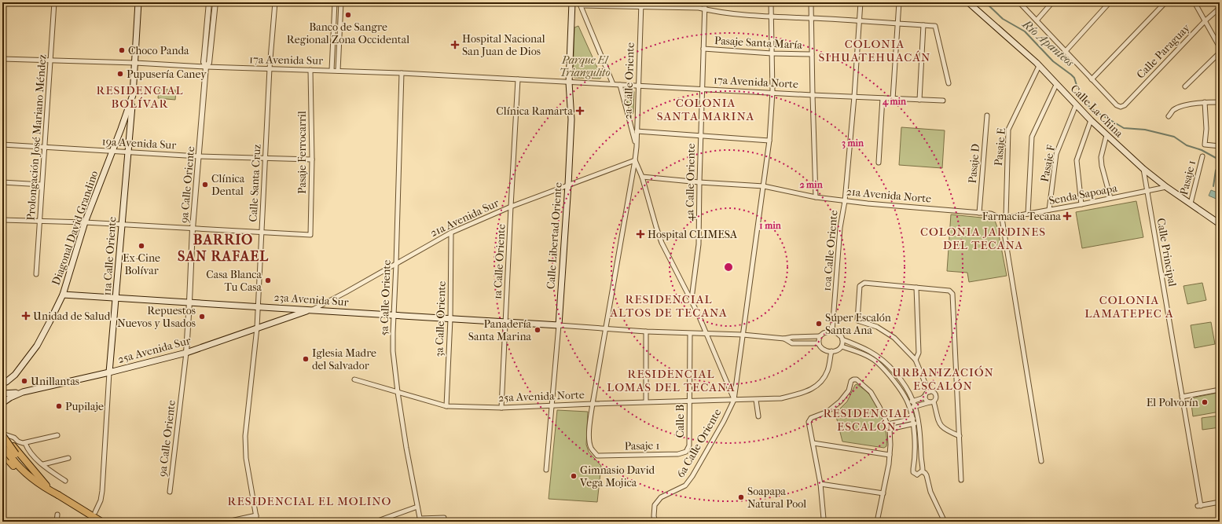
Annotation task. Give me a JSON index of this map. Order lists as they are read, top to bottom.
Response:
{
  "streets": {
    "main road": [
      "Calle La China",
      "Diagonal David Grandino",
      "Calle Libertad Oriente",
      "11a Calle Oriente",
      "23a Avenida Sur",
      "25a Avenida Sur"
    ],
    "street": [
      "Pasaje Santa María",
      "Calle Paraguay",
      "17a Avenida Sur",
      "2a Calle Oriente",
      "17a Avenida Norte",
      "Prolongación José Mariano Méndez",
      "19a Avenida Sur",
      "Pasaje E",
      "Pasaje Ferrocarril",
      "Pasaje D",
      "Pasaje F",
      "Pasaje 1",
      "4a Calle Oriente",
      "Calle Santa Cruz",
      "9a Calle Oriente",
      "Senda Sapoapa",
      "21a Avenida Norte",
      "21a Avenida Sur",
      "10a Calle Oriente",
      "Calle Principal",
      "1a Calle Oriente",
      "5a Calle Oriente",
      "3a Calle Oriente",
      "25a Avenida Norte",
      "Calle B",
      "6a Calle Oriente"
    ]
  },
  "crossings": [
    ["Pasaje Santa María", "4a Calle Oriente"],
    ["Pasaje Santa María", "6a Calle Oriente"],
    ["17a Avenida Sur", "17a Avenida Norte"],
    ["17a Avenida Sur", "Prolongación José Mariano Méndez"],
    ["17a Avenida Sur", "Pasaje Ferrocarril"],
    ["17a Avenida Sur", "Calle Santa Cruz"],
    ["17a Avenida Sur", "9a Calle Oriente"],
    ["17a Avenida Sur", "Diagonal David Grandino"],
    ["17a Avenida Sur", "Calle Libertad Oriente"],
    ["17a Avenida Sur", "1a Calle Oriente"],
    ["17a Avenida Sur", "5a Calle Oriente"],
    ["2a Calle Oriente", "17a Avenida Norte"],
    ["2a Calle Oriente", "Pasaje 1"],
    ["2a Calle Oriente", "21a Avenida Sur"],
    ["2a Calle Oriente", "25a Avenida Norte"],
    ["17a Avenida Norte", "4a Calle Oriente"],
    ["17a Avenida Norte", "Calle Libertad Oriente"],
    ["17a Avenida Norte", "10a Calle Oriente"],
    ["17a Avenida Norte", "6a Calle Oriente"],
    ["Calle La China", "Pasaje E"],
    ["Calle La China", "Pasaje F"],
    ["Calle La China", "Pasaje 1"],
    ["Calle La China", "Senda Sapoapa"],
    ["Calle La China", "Calle Principal"],
    ["Prolongación José Mariano Méndez", "19a Avenida Sur"],
    ["19a Avenida Sur", "Pasaje Ferrocarril"],
    ["19a Avenida Sur", "Calle Santa Cruz"],
    ["19a Avenida Sur", "9a Calle Oriente"],
    ["19a Avenida Sur", "Diagonal David Grandino"],
    ["19a Avenida Sur", "11a Calle Oriente"],
    ["Pasaje E", "Senda Sapoapa"],
    ["Pasaje E", "21a Avenida Norte"],
    ["Pasaje Ferrocarril", "Calle Santa Cruz"],
    ["Pasaje D", "21a Avenida Norte"],
    ["Pasaje F", "Senda Sapoapa"],
    ["Pasaje 1", "Calle B"],
    ["4a Calle Oriente", "21a Avenida Norte"],
    ["Calle Santa Cruz", "23a Avenida Sur"],
    ["Calle Santa Cruz", "25a Avenida Sur"],
    ["9a Calle Oriente", "23a Avenida Sur"],
    ["9a Calle Oriente", "25a Avenida Sur"],
    ["Senda Sapoapa", "21a Avenida Norte"],
    ["Senda Sapoapa", "Calle Principal"],
    ["21a Avenida Norte", "10a Calle Oriente"],
    ["21a Avenida Norte", "6a Calle Oriente"],
    ["21a Avenida Sur", "Calle Libertad Oriente"],
    ["21a Avenida Sur", "1a Calle Oriente"],
    ["21a Avenida Sur", "5a Calle Oriente"],
    ["21a Avenida Sur", "23a Avenida Sur"],
    ["21a Avenida Sur", "3a Calle Oriente"],
    ["21a Avenida Sur", "25a Avenida Sur"],
    ["Diagonal David Grandino", "11a Calle Oriente"],
    ["Diagonal David Grandino", "23a Avenida Sur"],
    ["Calle Libertad Oriente", "23a Avenida Sur"],
    ["Calle Libertad Oriente", "25a Avenida Norte"],
    ["11a Calle Oriente", "23a Avenida Sur"],
    ["11a Calle Oriente", "25a Avenida Sur"],
    ["1a Calle Oriente", "23a Avenida Sur"],
    ["1a Calle Oriente", "25a Avenida Norte"],
    ["5a Calle Oriente", "23a Avenida Sur"],
    ["5a Calle Oriente", "25a Avenida Norte"],
    ["23a Avenida Sur", "3a Calle Oriente"],
    ["23a Avenida Sur", "25a Avenida Sur"],
    ["3a Calle Oriente", "25a Avenida Norte"],
    ["25a Avenida Norte", "Calle B"],
    ["25a Avenida Norte", "6a Calle Oriente"]
  ],
  "districts": [
    "COLONIA SIHUATEHUACÁN",
    "RESIDENCIAL BOLÍVAR",
    "COLONIA SANTA MARINA",
    "COLONIA JARDINES DEL TECANA",
    "BARRIO SAN RAFAEL",
    "RESIDENCIAL ALTOS DE TECANA",
    "COLONIA LAMATEPEC A",
    "URBANIZACIÓN ESCALÓN",
    "RESIDENCIAL LOMAS DEL TECANA",
    "RESIDENCIAL ESCALÓN",
    "RESIDENCIAL EL MOLINO"
  ],
  "water": ["Río Apanteos"],
  "parks": ["Parque El Triangulito"],
  "places": {
    "other": [
      "Banco de Sangre Regional Zona Occidental",
      "Choco Panda",
      "Pupusería Caney",
      "Clínica Dental",
      "Ex-Cine Bolívar",
      "Casa Blanca Tu Casa",
      "Repuestos Nuevos y Usados",
      "Súper Escalón Santa Ana",
      "Panadería Santa Marina",
      "Iglesia Madre del Salvador",
      "Unillantas",
      "El Polvorín",
      "Pupilaje",
      "Gimnasio David Vega Mojica",
      "Soapapa Natural Pool"
    ],
    "health": [
      "Hospital Nacional San Juan de Dios",
      "Clínica Ramarta",
      "Farmacia Tecana",
      "Hospital CLIMESA",
      "Unidad de Salud"
    ]
  },
  "rings": [
    "4 min",
    "3 min",
    "2 min",
    "1 min"
  ]
}
